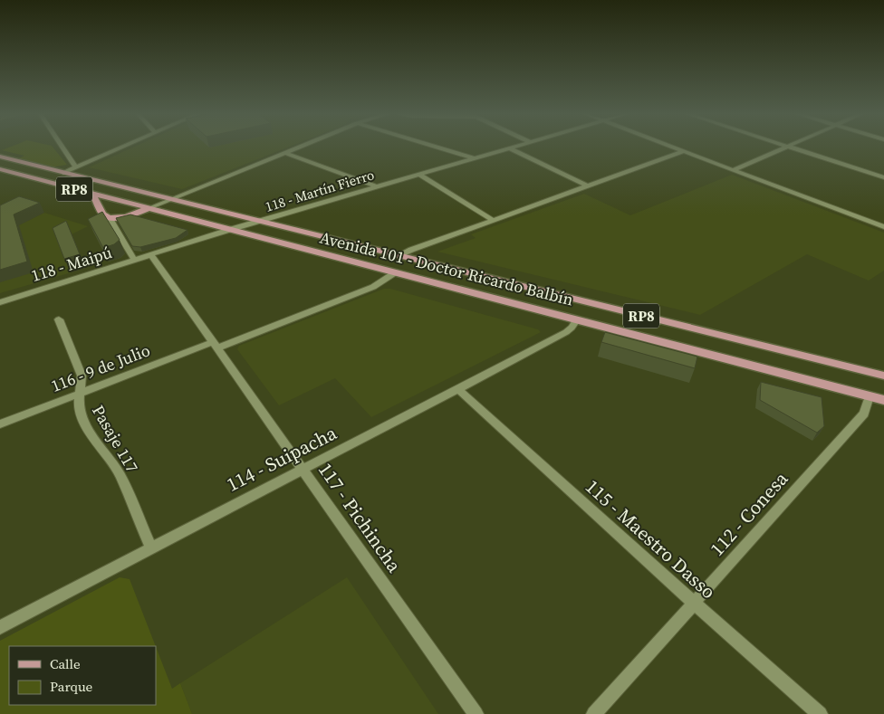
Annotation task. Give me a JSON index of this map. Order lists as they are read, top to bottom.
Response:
{
  "streets": {
    "main road": ["RP8", "Avenida 101 - Doctor Ricardo Balbín"],
    "street": [
      "118 - Martín Fierro",
      "118 - Maipú",
      "116 - 9 de Julio",
      "Pasaje 117",
      "114 - Suipacha",
      "112 - Conesa",
      "117 - Pichincha",
      "115 - Maestro Dasso"
    ]
  },
  "crossings": [
    ["118 - Martín Fierro", "118 - Maipú"],
    ["118 - Martín Fierro", "Avenida 101 - Doctor Ricardo Balbín"],
    ["118 - Martín Fierro", "117 - Pichincha"],
    ["118 - Maipú", "117 - Pichincha"],
    ["Avenida 101 - Doctor Ricardo Balbín", "116 - 9 de Julio"],
    ["Avenida 101 - Doctor Ricardo Balbín", "114 - Suipacha"],
    ["Avenida 101 - Doctor Ricardo Balbín", "112 - Conesa"],
    ["116 - 9 de Julio", "Pasaje 117"],
    ["116 - 9 de Julio", "117 - Pichincha"],
    ["Pasaje 117", "114 - Suipacha"],
    ["114 - Suipacha", "117 - Pichincha"],
    ["114 - Suipacha", "115 - Maestro Dasso"],
    ["112 - Conesa", "115 - Maestro Dasso"]
  ],
  "legend": ["Calle", "Parque"]
}
